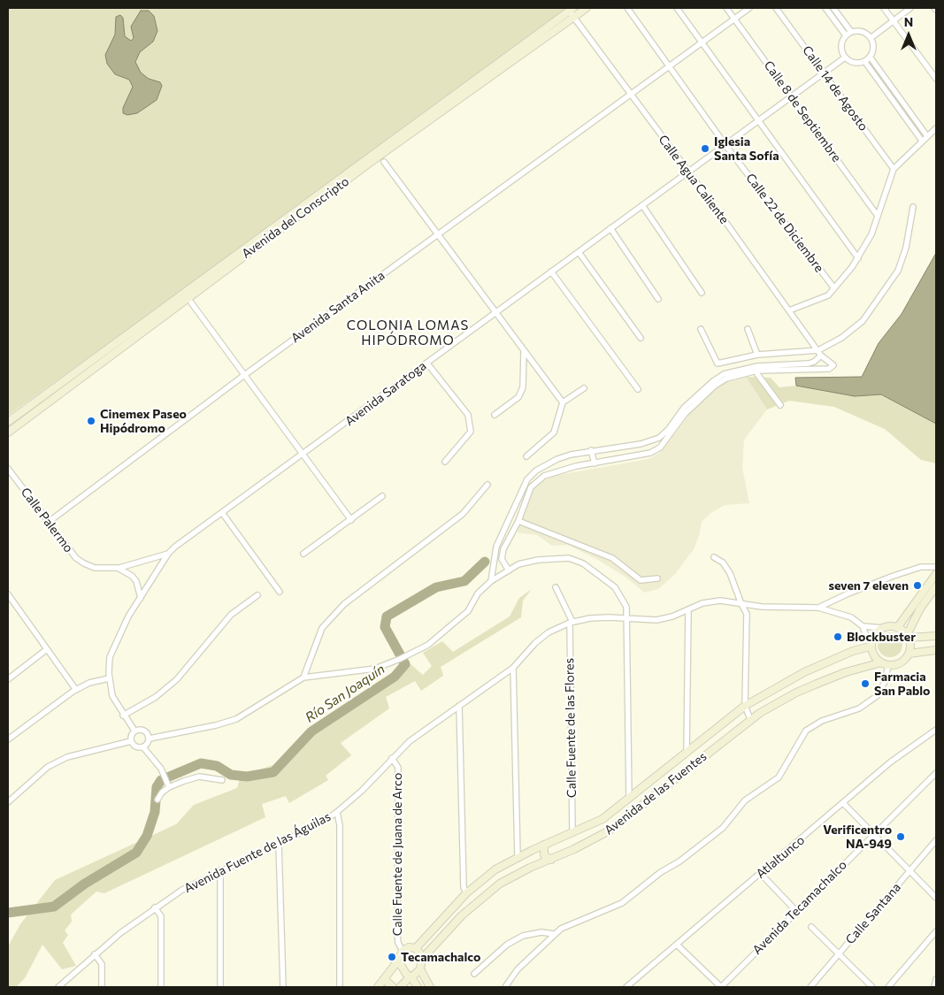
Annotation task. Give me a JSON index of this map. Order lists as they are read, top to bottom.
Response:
{
  "streets": {
    "main road": ["Avenida del Conscripto", "Avenida de las Fuentes"],
    "street": [
      "Calle 14 de Agosto",
      "Calle 8 de Septiembre",
      "Calle Agua Caliente",
      "Calle 22 de Diciembre",
      "Avenida Santa Anita",
      "Avenida Saratoga",
      "Calle Palermo",
      "Calle Fuente de las Flores",
      "Avenida Fuente de las Águilas",
      "Calle Fuente de Juana de Arco",
      "Atlaltunco",
      "Avenida Tecamachalco",
      "Calle Santana"
    ]
  },
  "crossings": [
    ["Calle 14 de Agosto", "Avenida Saratoga"],
    ["Calle 8 de Septiembre", "Avenida Santa Anita"],
    ["Calle 8 de Septiembre", "Avenida Saratoga"],
    ["Calle Agua Caliente", "Avenida del Conscripto"],
    ["Calle Agua Caliente", "Avenida Santa Anita"],
    ["Calle Agua Caliente", "Avenida Saratoga"],
    ["Calle 22 de Diciembre", "Avenida Santa Anita"],
    ["Calle 22 de Diciembre", "Avenida Saratoga"],
    ["Avenida Santa Anita", "Calle Palermo"],
    ["Avenida Saratoga", "Calle Palermo"],
    ["Calle Fuente de las Flores", "Avenida de las Fuentes"],
    ["Calle Fuente de las Flores", "Avenida Fuente de las Águilas"],
    ["Avenida de las Fuentes", "Avenida Fuente de las Águilas"],
    ["Avenida de las Fuentes", "Calle Fuente de Juana de Arco"],
    ["Avenida Fuente de las Águilas", "Calle Fuente de Juana de Arco"]
  ],
  "districts": ["COLONIA LOMAS HIPÓDROMO"],
  "water": ["Río San Joaquín"],
  "places": [
    "Iglesia Santa Sofía",
    "Cinemex Paseo Hipódromo",
    "seven 7 eleven",
    "Blockbuster",
    "Farmacia San Pablo",
    "Verificentro NA-949",
    "Tecamachalco"
  ],
  "north": "top"
}
